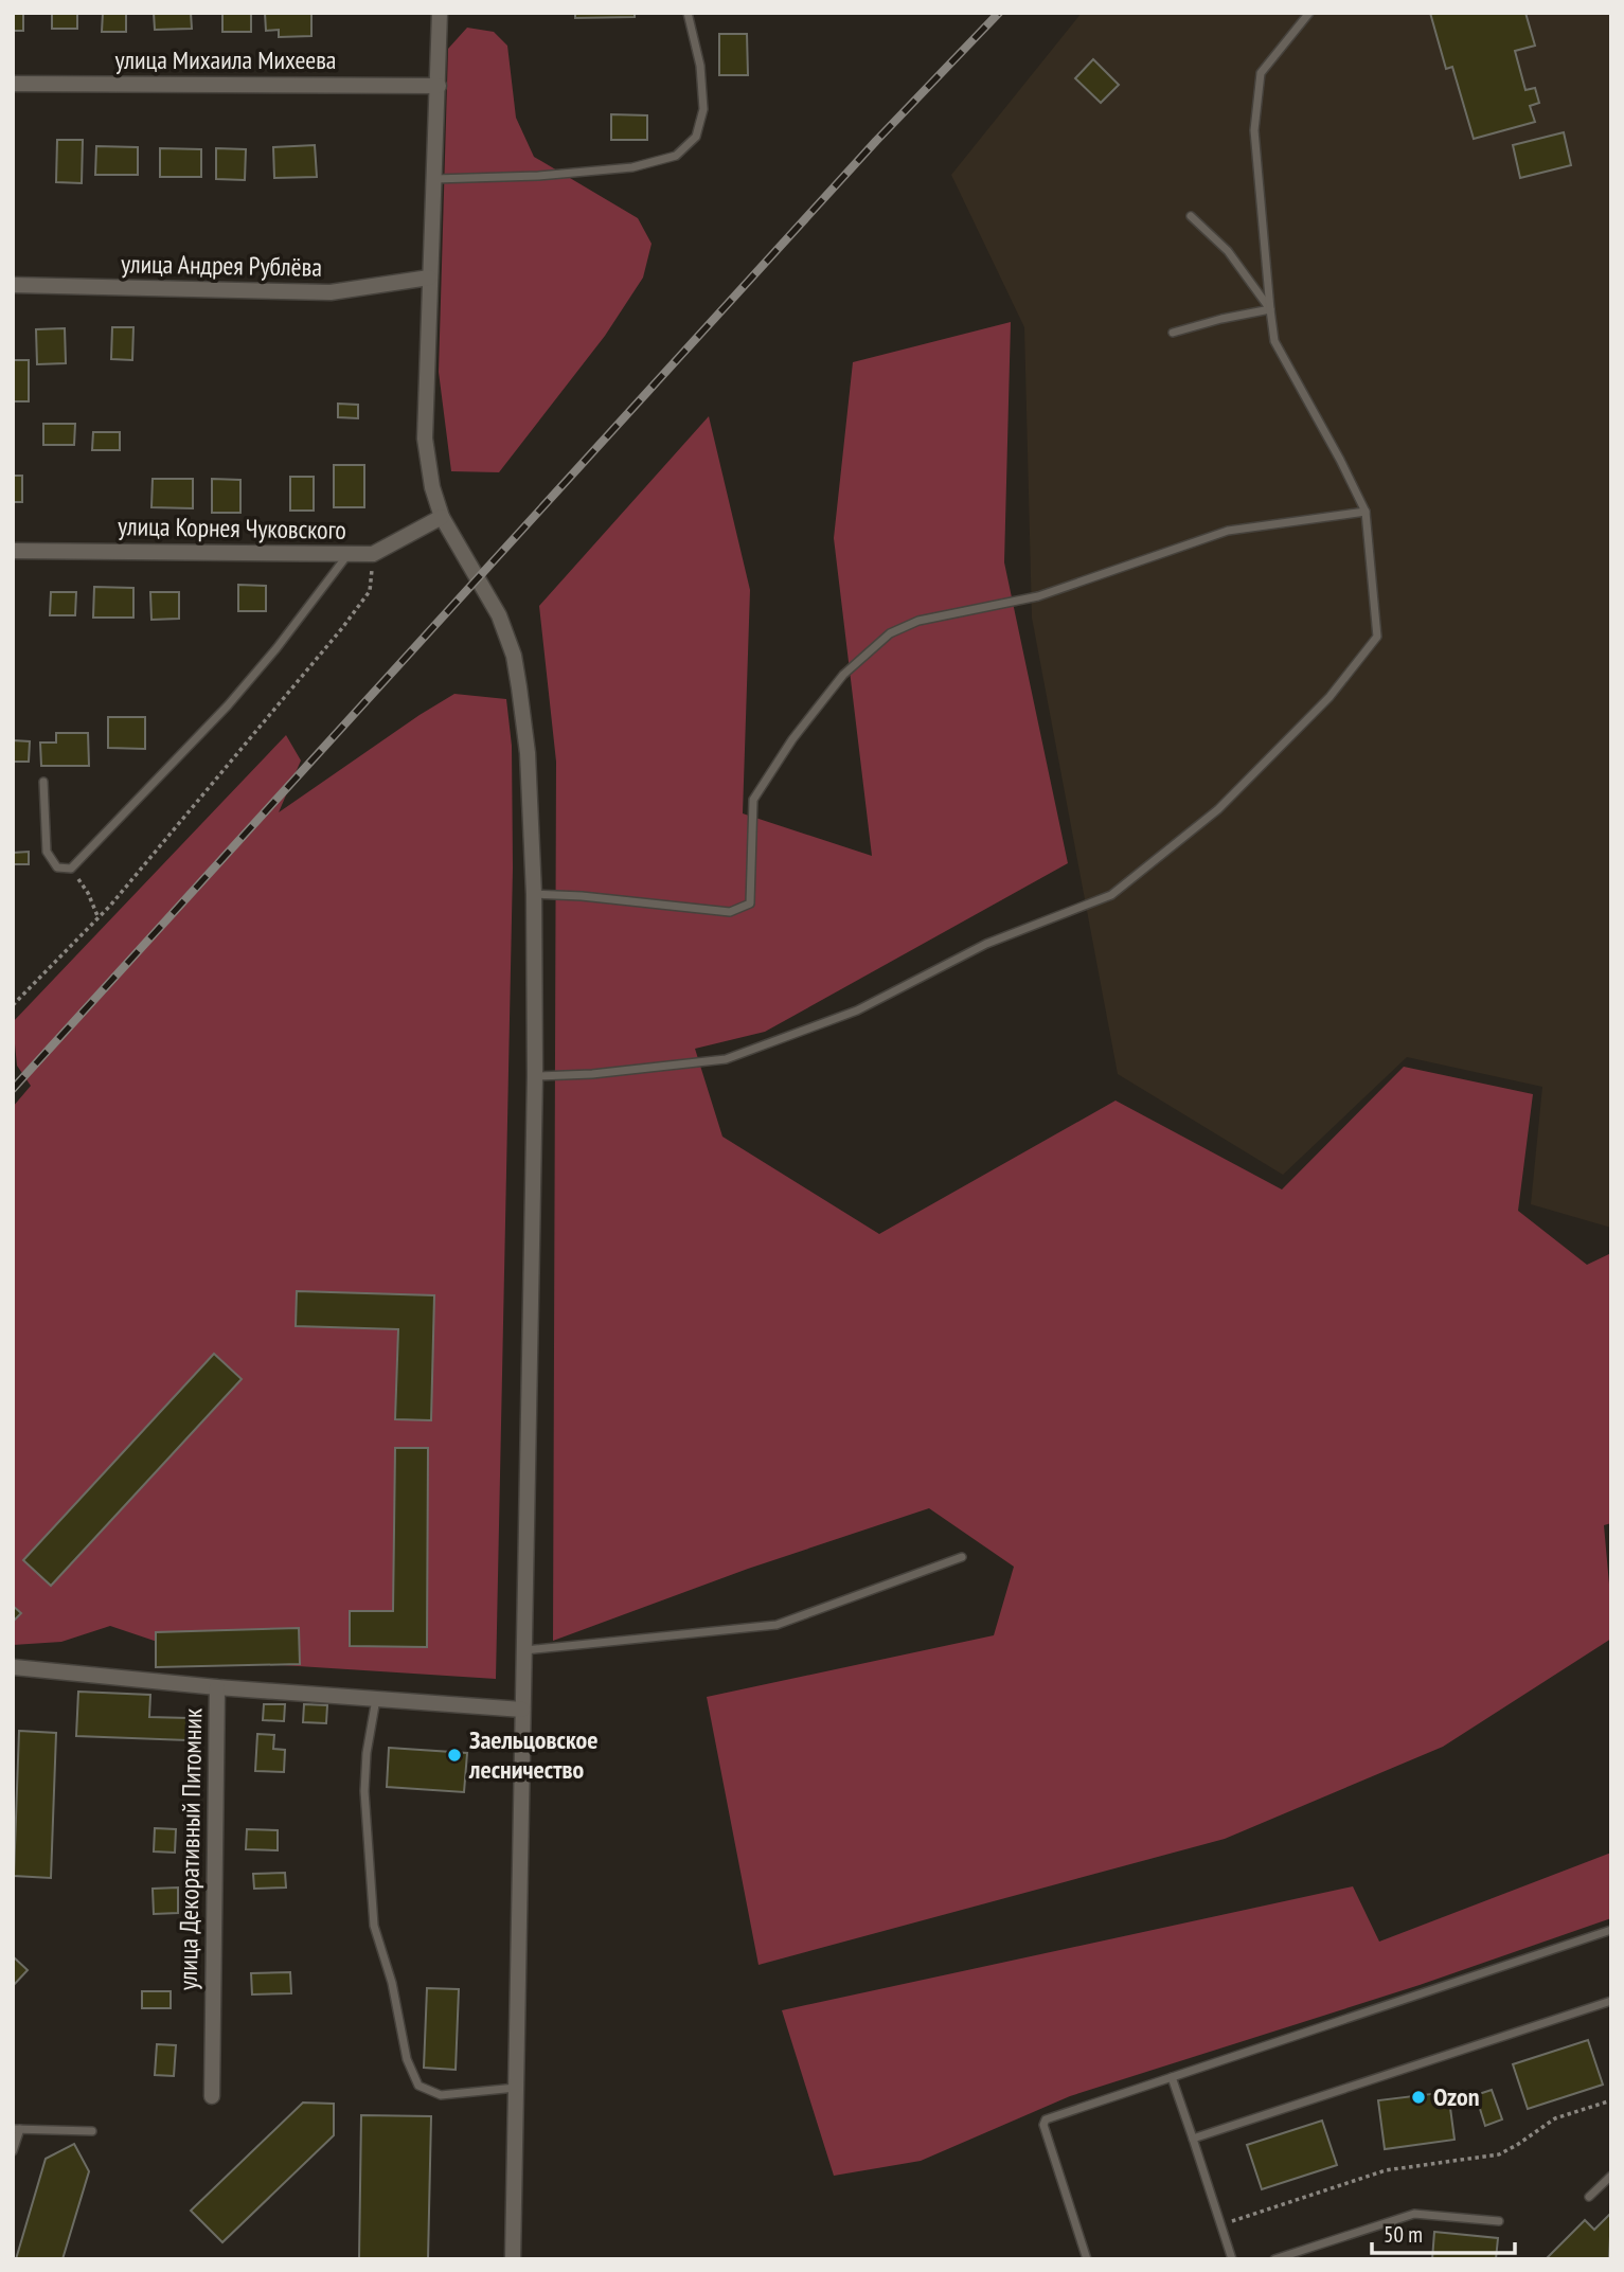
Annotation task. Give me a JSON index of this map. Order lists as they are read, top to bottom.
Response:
{
  "streets": {
    "street": [
      "улица Михаила Михеева",
      "улица Андрея Рублёва",
      "улица Корнея Чуковского",
      "улица Декоративный Питомник"
    ]
  },
  "places": ["Заельцовское лесничество", "Ozon"],
  "scale_bar": "50 m"
}
